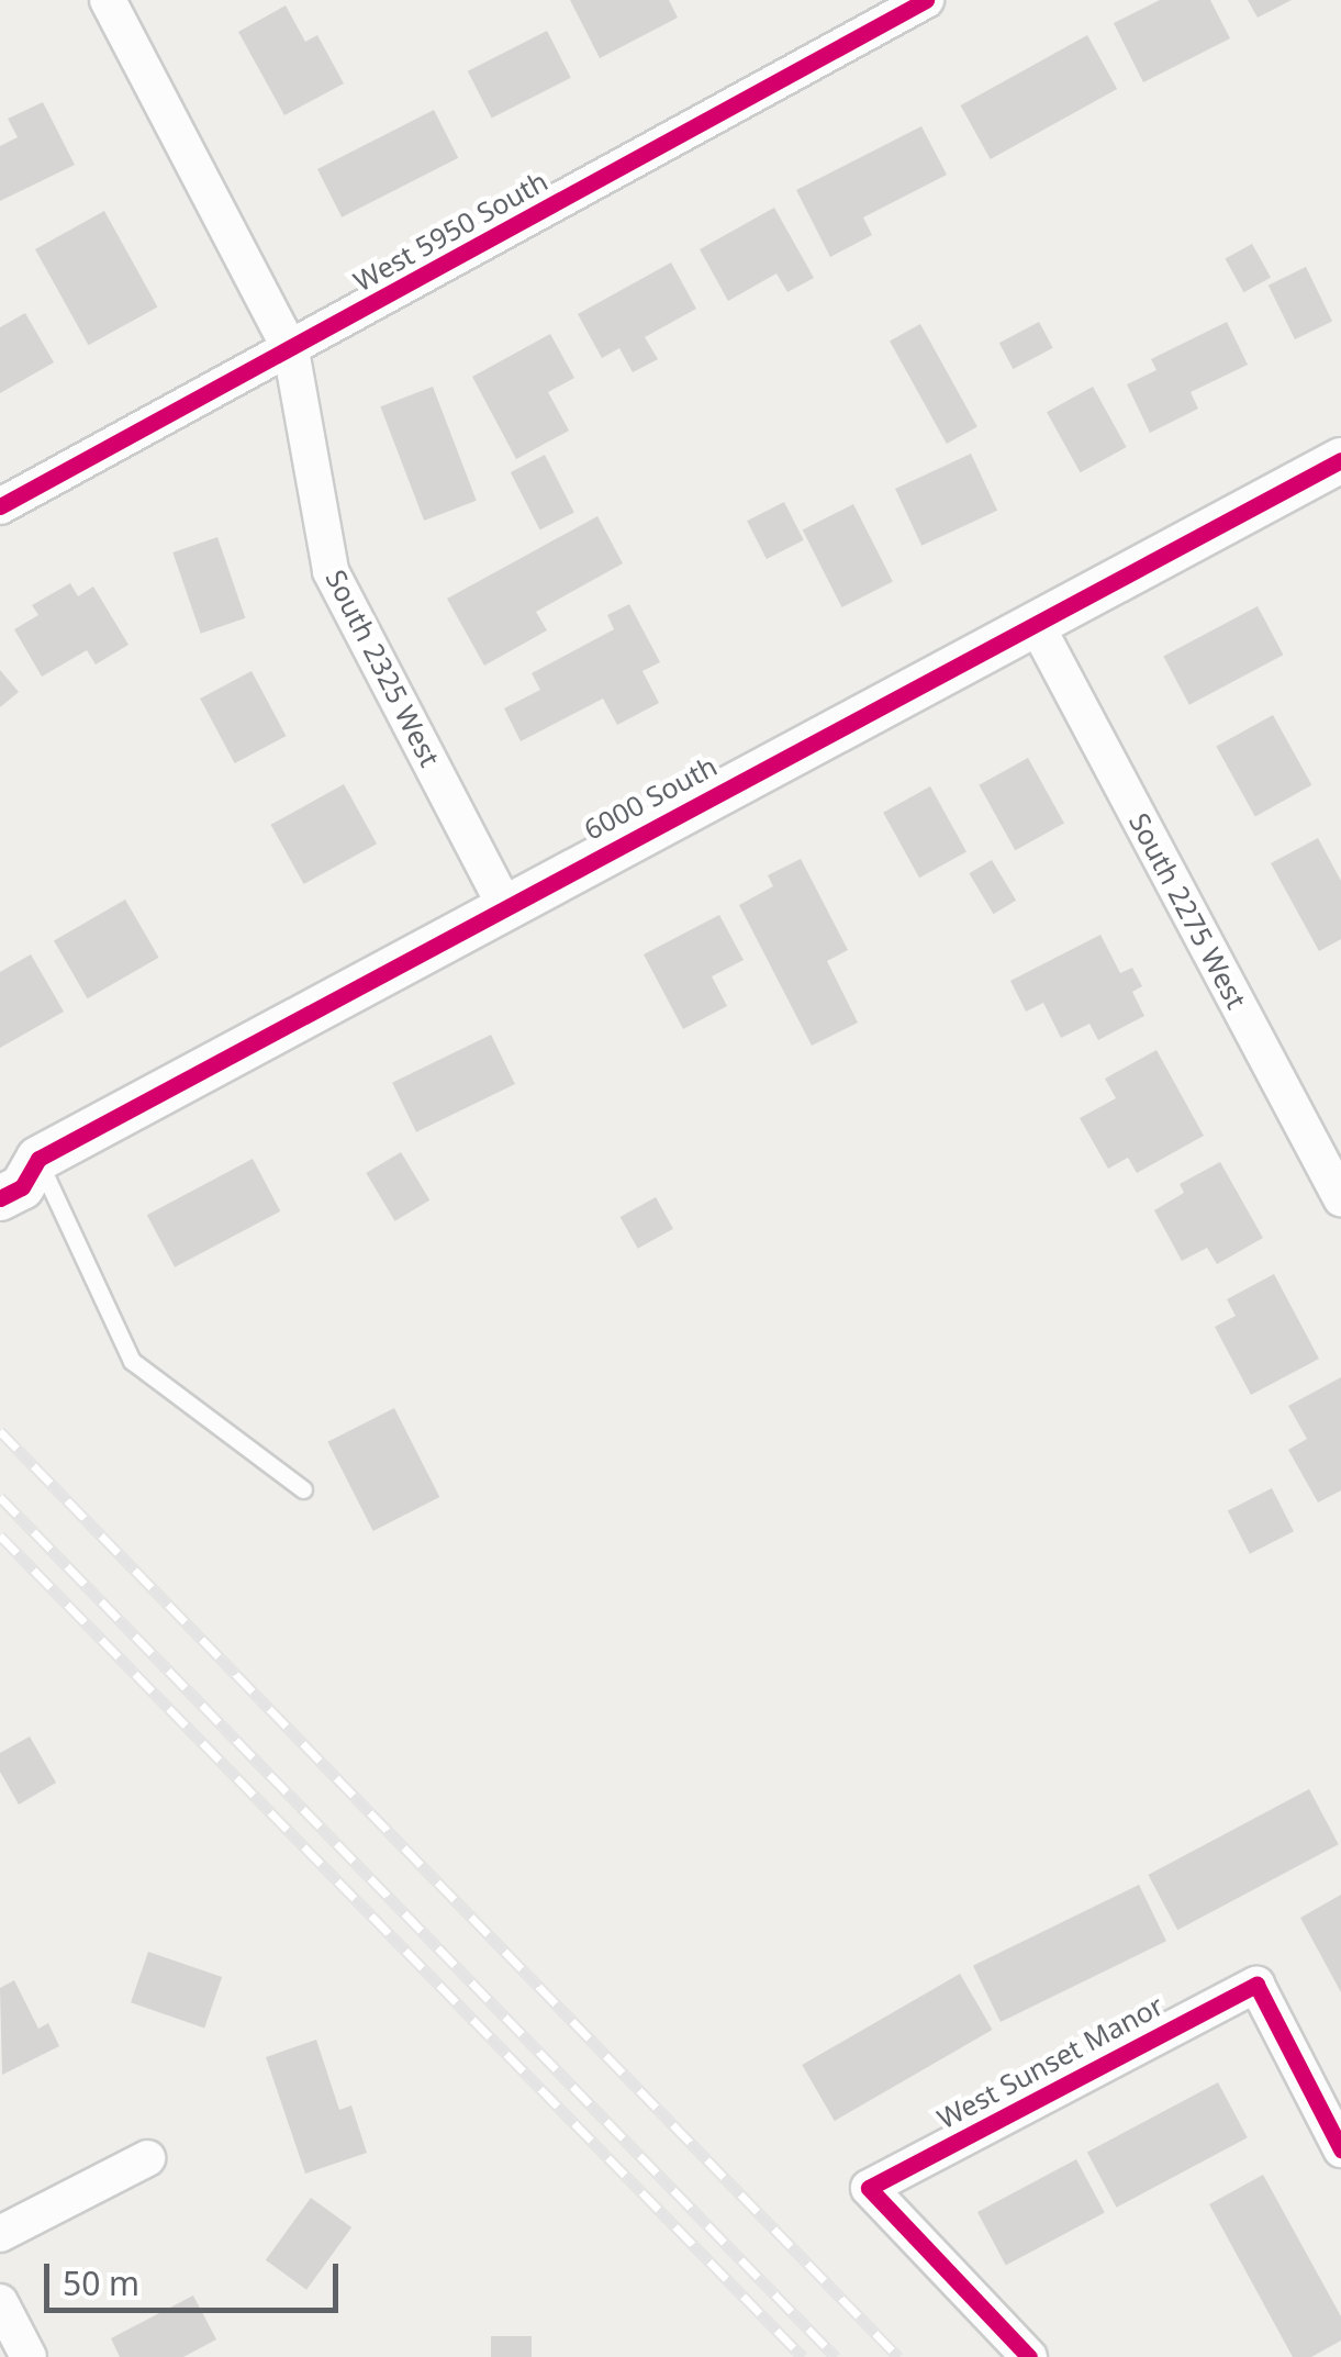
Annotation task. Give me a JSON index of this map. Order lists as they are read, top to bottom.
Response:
{
  "streets": {
    "street": [
      "West 5950 South",
      "South 2325 West",
      "6000 South",
      "South 2275 West",
      "West Sunset Manor"
    ]
  },
  "crossings": [
    ["West 5950 South", "South 2325 West"],
    ["South 2325 West", "6000 South"],
    ["6000 South", "South 2275 West"]
  ],
  "scale_bar": "50 m"
}
